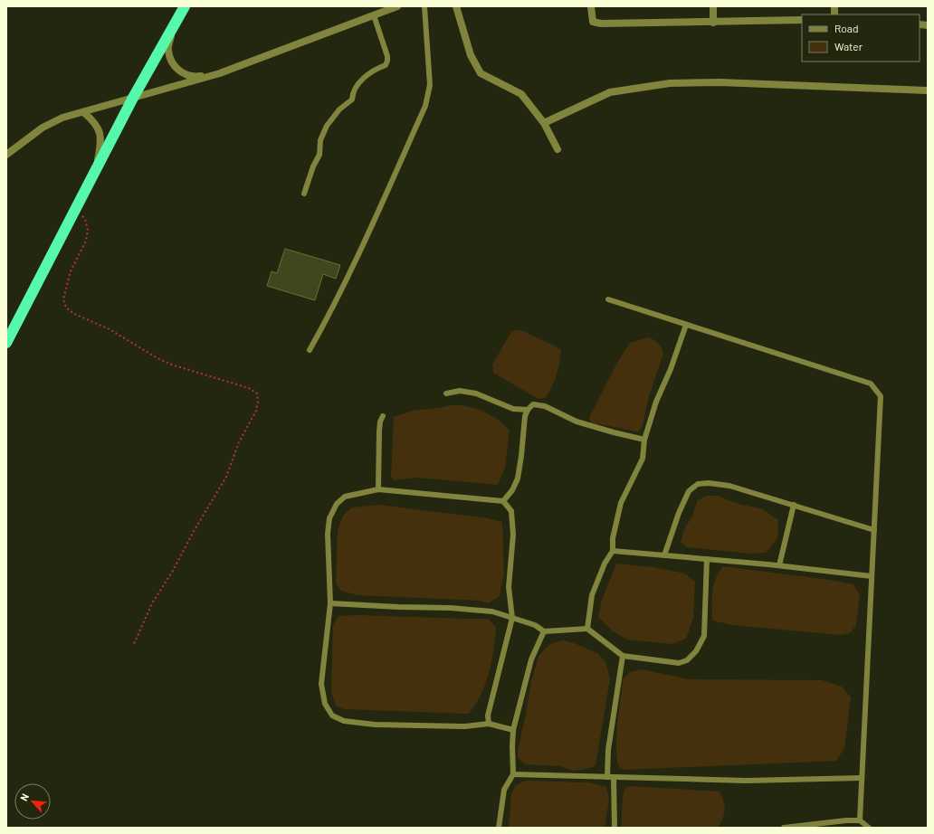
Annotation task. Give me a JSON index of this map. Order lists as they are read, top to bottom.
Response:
{
  "legend": ["Road", "Water"],
  "north": "top left"
}
